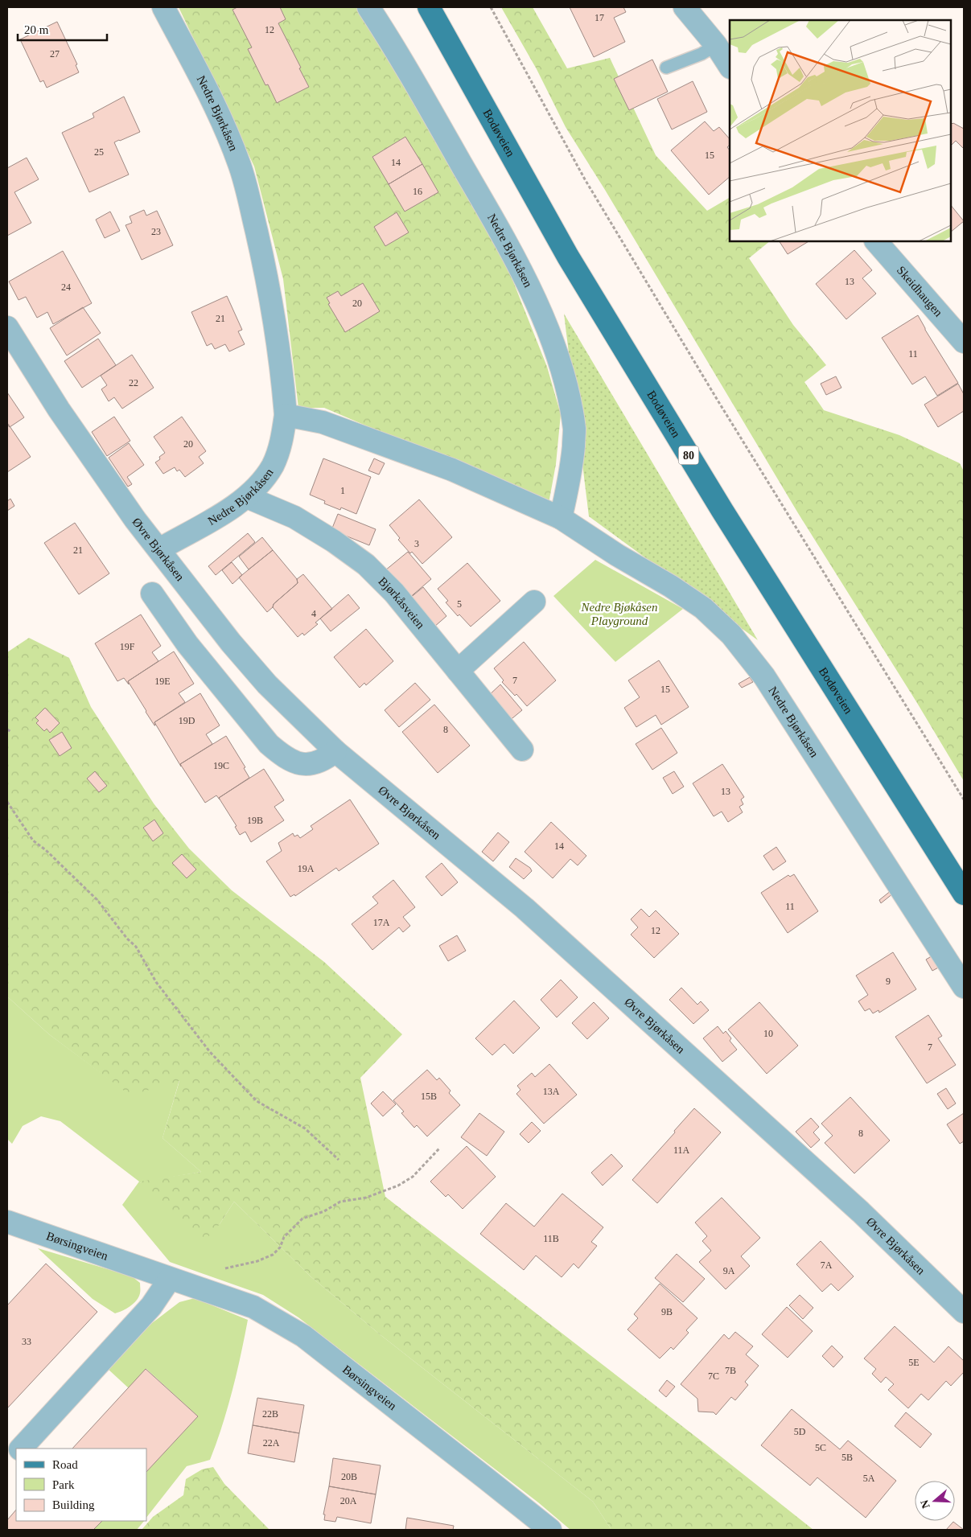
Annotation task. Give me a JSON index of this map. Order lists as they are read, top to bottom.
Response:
{
  "streets": {
    "main road": ["Bodøveien", "80"],
    "street": [
      "Nedre Bjørkåsen",
      "Skeidhaugen",
      "Øvre Bjørkåsen",
      "Bjørkåsveien",
      "Børsingveien"
    ]
  },
  "crossings": [
    ["Nedre Bjørkåsen", "Øvre Bjørkåsen"],
    ["Nedre Bjørkåsen", "Bjørkåsveien"]
  ],
  "parks": ["Nedre Bjøkåsen Playground"],
  "house_numbers": [
    "17",
    "12",
    "27",
    "25",
    "15",
    "14",
    "16",
    "23",
    "13",
    "24",
    "20",
    "21",
    "11",
    "22",
    "20",
    "1",
    "3",
    "21",
    "5",
    "4",
    "19F",
    "7",
    "19E",
    "15",
    "19D",
    "8",
    "19C",
    "13",
    "19B",
    "14",
    "19A",
    "11",
    "17A",
    "12",
    "9",
    "10",
    "7",
    "13A",
    "15B",
    "8",
    "11A",
    "11B",
    "7A",
    "9A",
    "9B",
    "33",
    "5E",
    "7B",
    "7C",
    "22B",
    "5D",
    "22A",
    "5C",
    "5B",
    "20B",
    "5A",
    "20A"
  ],
  "legend": ["Road", "Park", "Building"],
  "scale_bar": "20 m",
  "north": "left"
}
